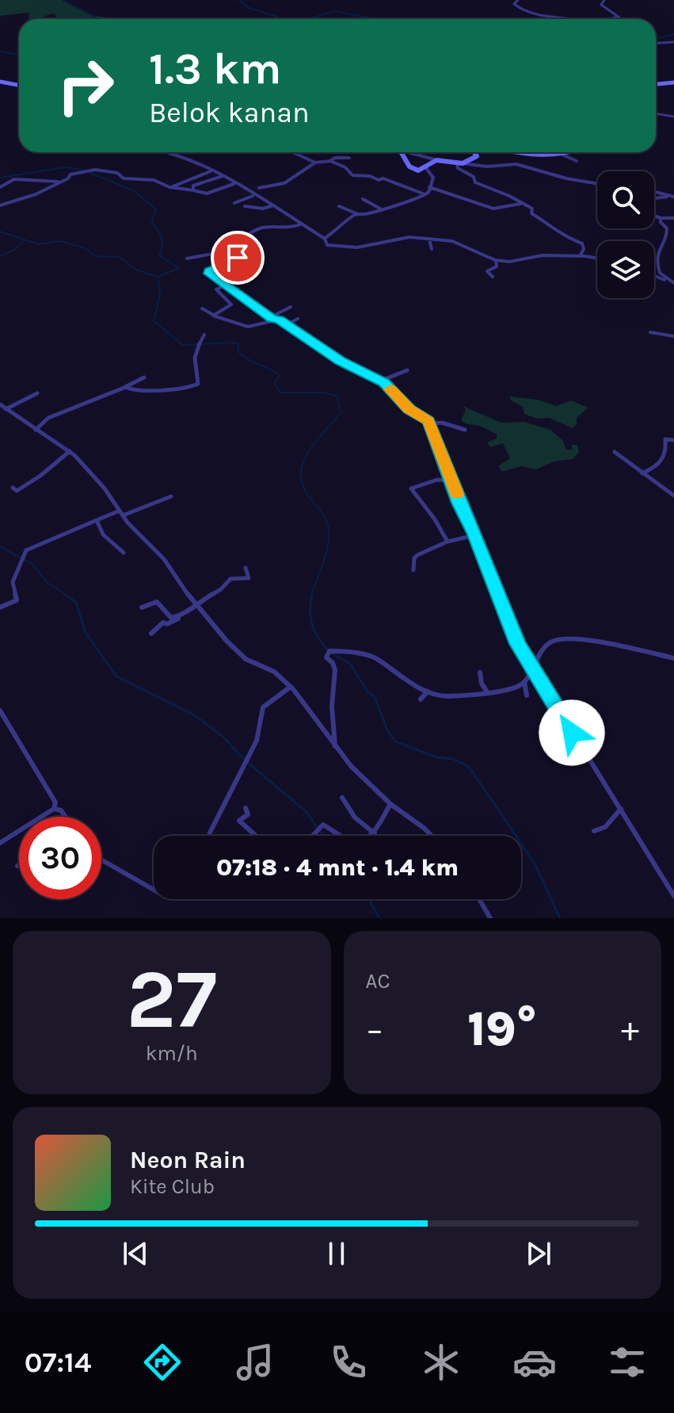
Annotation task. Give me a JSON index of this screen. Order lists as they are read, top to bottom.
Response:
{
  "page": {
    "turn": ["1.3 km", "Belok kanan"],
    "limit": "30",
    "trip": "07:18 · 4 mnt · 1.4 km",
    "tile": [
      ["27", "km/h"],
      "AC"
    ],
    "heat": ["−", "19°", "+"],
    "song": ["Neon Rain", "Kite Club"],
    "tabs": "07:14"
  }
}
